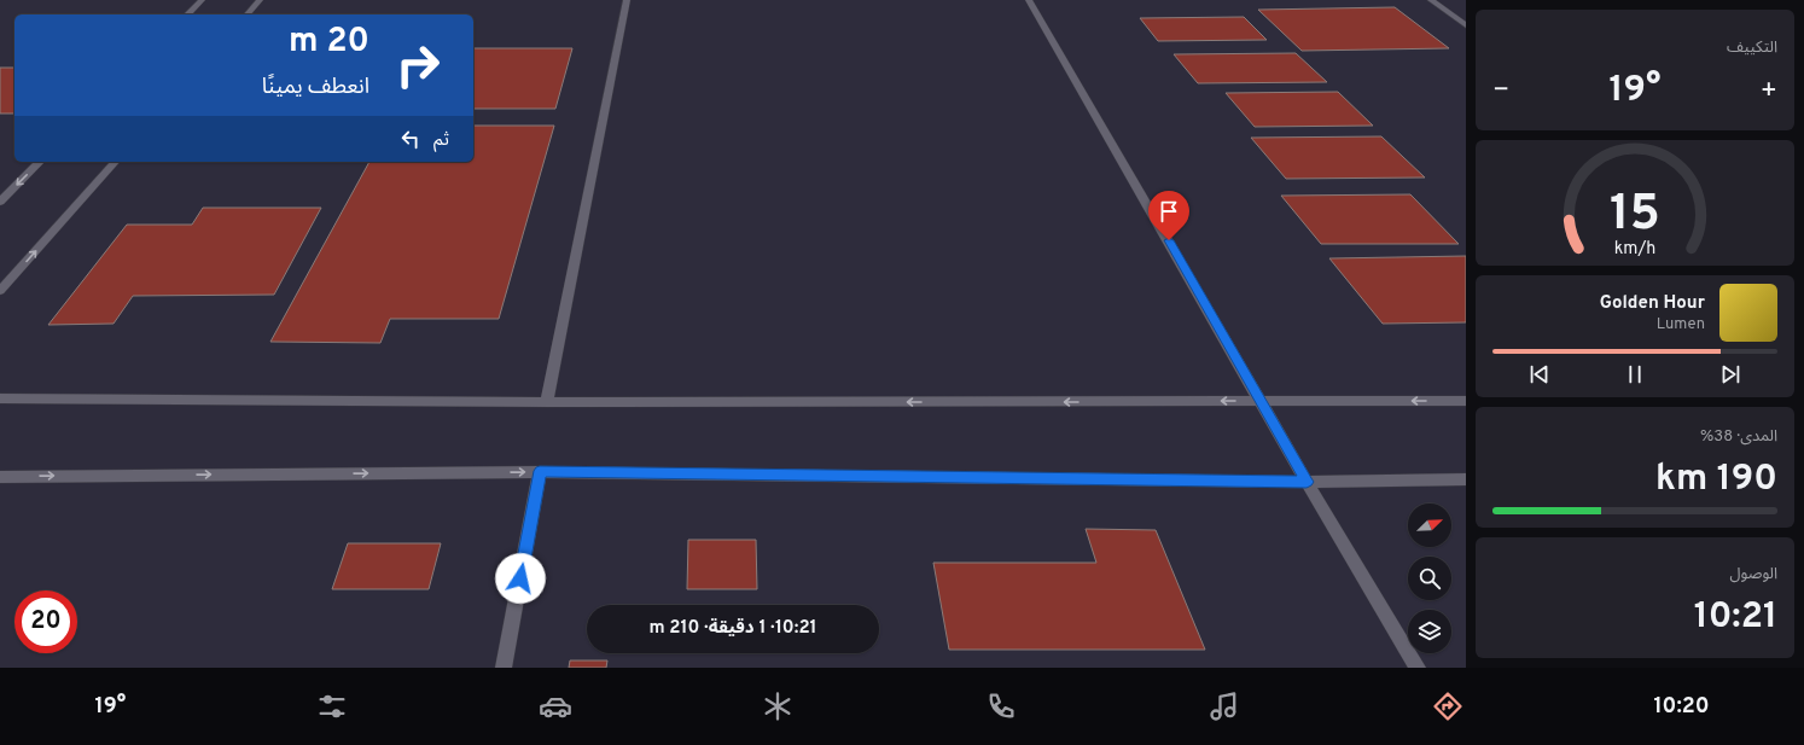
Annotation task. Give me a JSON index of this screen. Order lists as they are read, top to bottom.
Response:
{
  "north": "top right",
  "page": {
    "tile": [
      "التكييف",
      ["المدى · 38%", "190 km"],
      ["الوصول", "10:21"]
    ],
    "turn": ["20 m", "انعطف يمينًا"],
    "heat": ["−", "19°", "+"],
    "then": "ثم",
    "song": ["Golden Hour", "Lumen"],
    "limit": "20",
    "trip": "10:21 · 1 دقيقة · 210 m",
    "tabs": ["10:20", "19°"],
    "gauge": ["15", "km/h"]
  }
}
